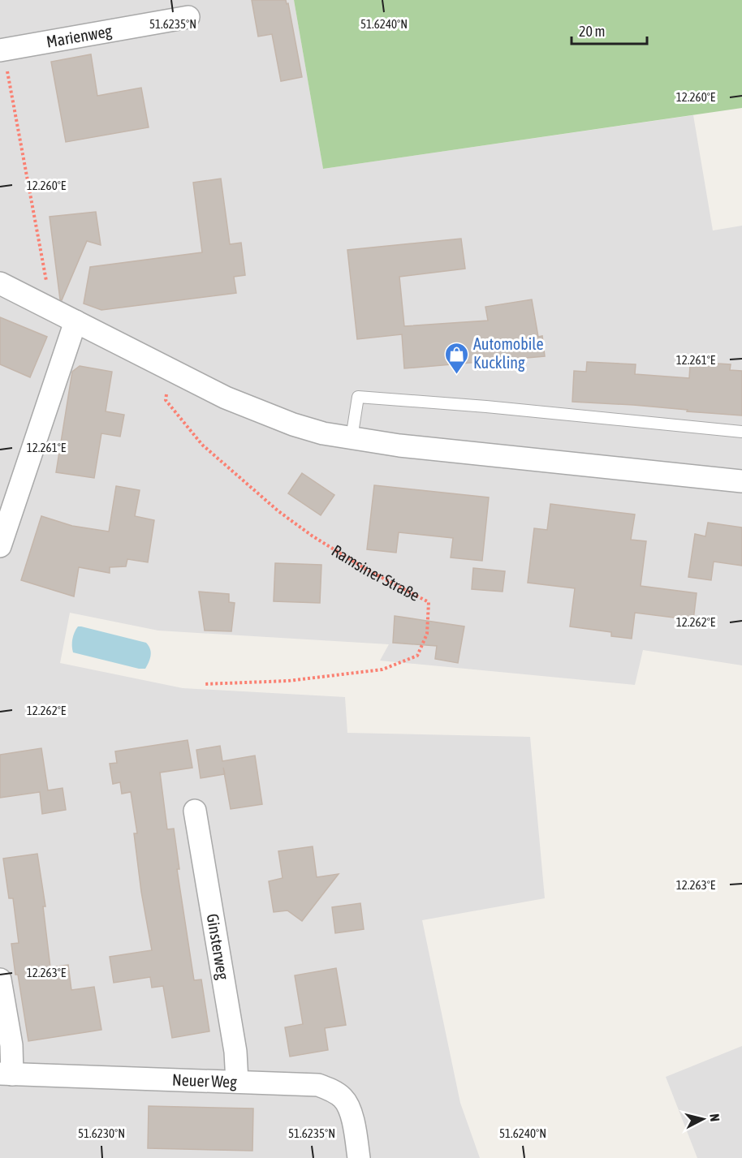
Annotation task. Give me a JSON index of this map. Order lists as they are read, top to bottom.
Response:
{
  "streets": {
    "street": ["Marienweg", "Ginsterweg", "Neuer Weg"],
    "path": ["Ramsiner Straße"]
  },
  "crossings": [
    ["Ginsterweg", "Neuer Weg"]
  ],
  "places": {
    "shop": ["Automobile Kuckling"]
  },
  "scale_bar": "20 m",
  "north": "right",
  "coordinates": [
    "51.6235°N",
    "51.6240°N",
    "12.260°E",
    "12.261°E",
    "12.262°E",
    "12.263°E",
    "51.6230°N"
  ]
}
